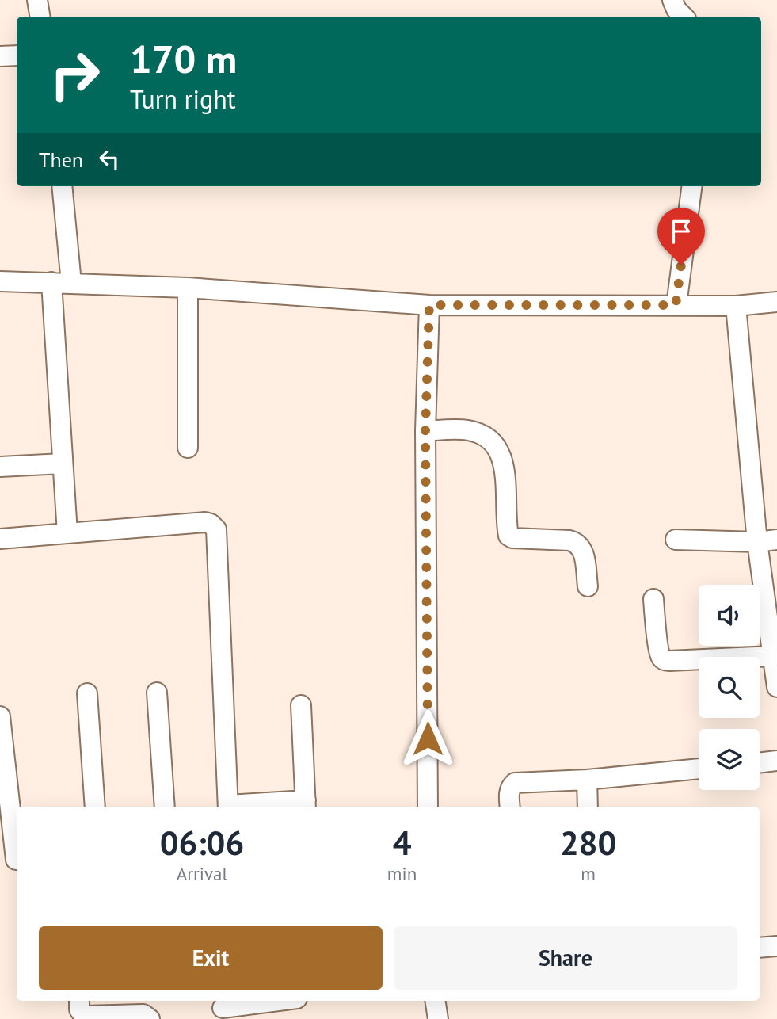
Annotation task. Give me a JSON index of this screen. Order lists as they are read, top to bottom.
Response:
{
  "page": {
    "turn": ["170 m", "Turn right"],
    "then": "Then",
    "eta": [
      "06:06",
      "Arrival",
      "4",
      "min",
      "280",
      "m"
    ],
    "buttons": ["Exit", "Share"]
  }
}
